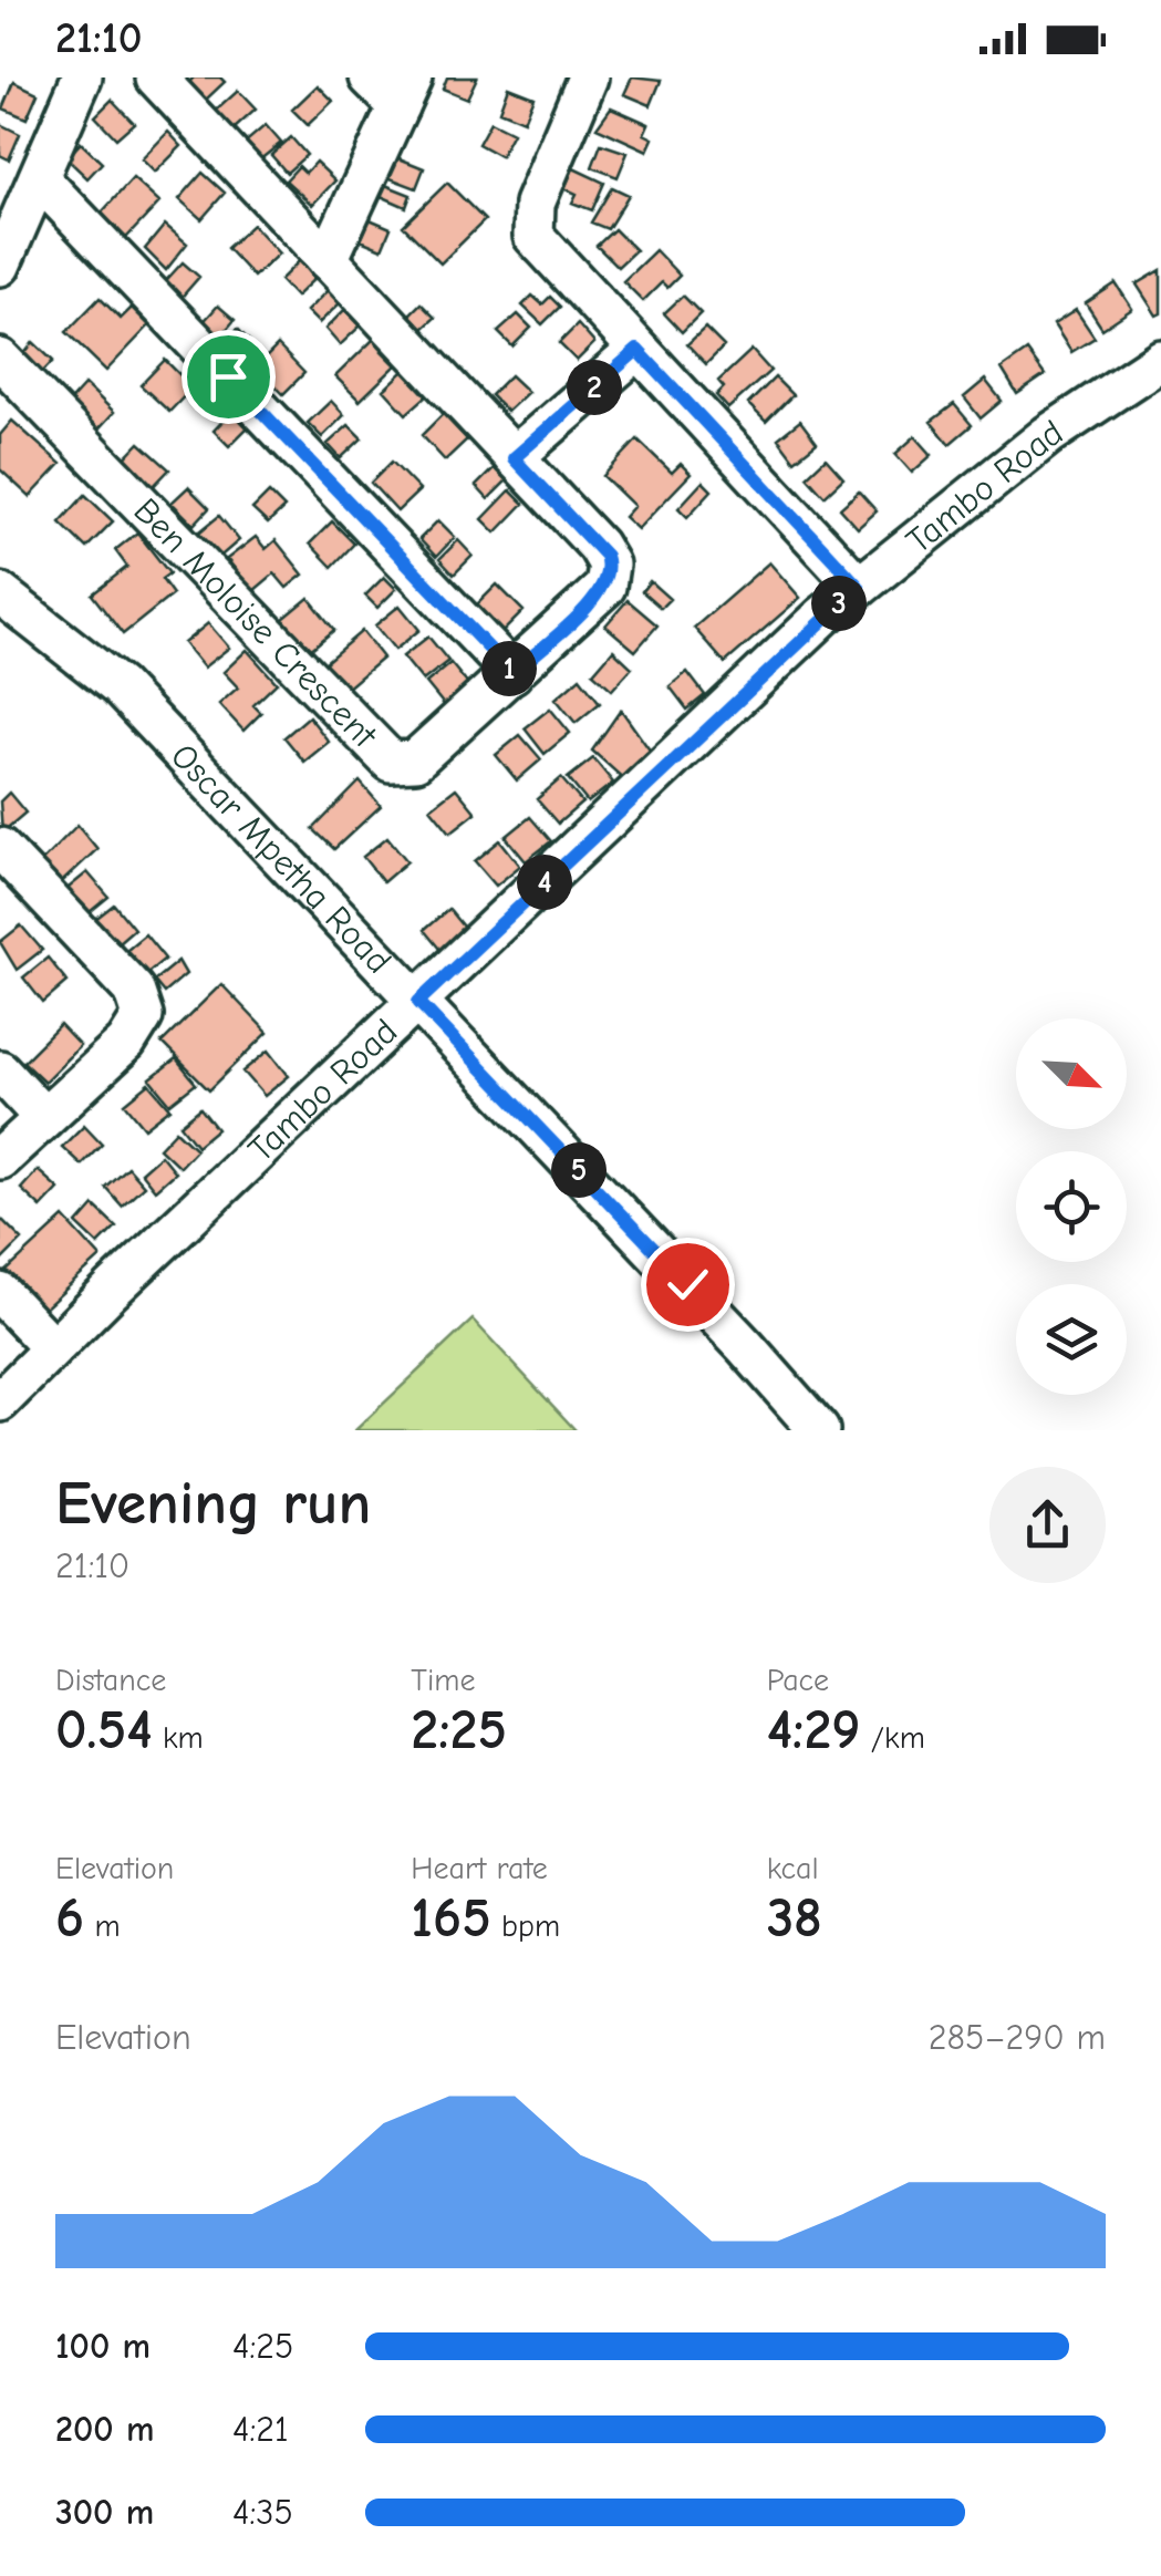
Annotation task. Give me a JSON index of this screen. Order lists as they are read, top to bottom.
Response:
{
  "streets": {
    "street": ["Tambo Road", "Ben Moloise Crescent", "Oscar Mpetha Road"]
  },
  "crossings": [
    ["Tambo Road", "Oscar Mpetha Road"]
  ],
  "north": "bottom right",
  "page": {
    "status": "21:10",
    "pins": [
      "2",
      "3",
      "1",
      "4",
      "5"
    ],
    "heading": ["Evening run", "21:10"],
    "stats": [
      ["Distance", "0.54 km"],
      ["Time", "2:25"],
      ["Pace", "4:29 /km"],
      ["Elevation", "6 m"],
      ["Heart rate", "165 bpm"],
      ["kcal", "38"]
    ],
    "chart": ["Elevation", "285–290 m"],
    "list": [
      {
        "name": "100 m",
        "note": "4:25"
      },
      {
        "name": "200 m",
        "note": "4:21"
      },
      {
        "name": "300 m",
        "note": "4:35"
      }
    ]
  }
}
